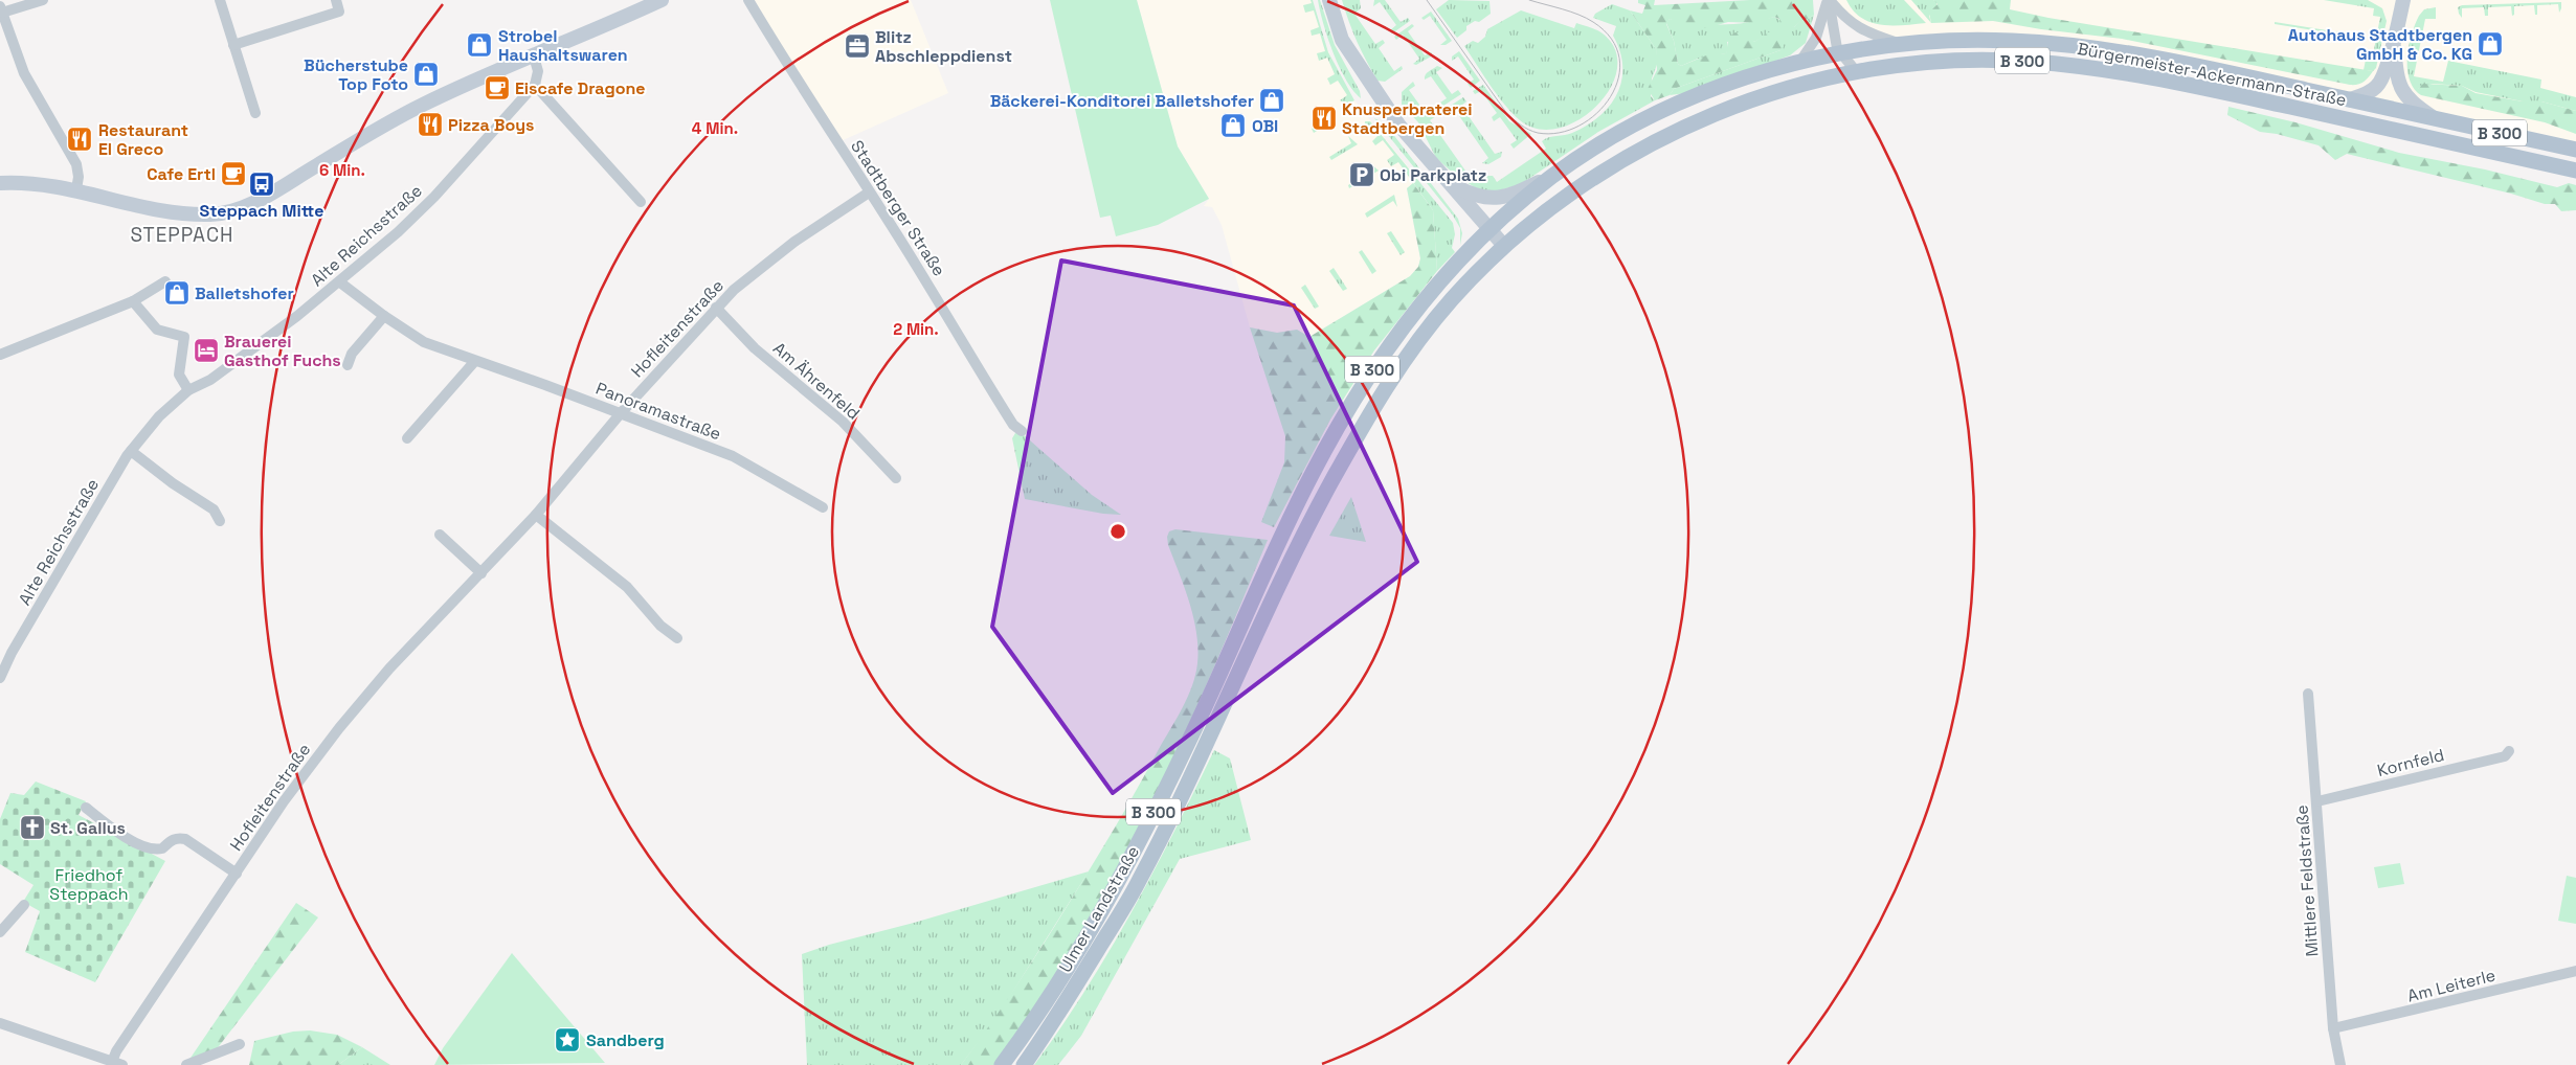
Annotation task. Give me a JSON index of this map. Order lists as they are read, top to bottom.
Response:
{
  "streets": {
    "main road": ["B 300", "Bürgermeister-Ackermann-Straße", "Ulmer Landstraße"],
    "street": [
      "Stadtberger Straße",
      "Alte Reichsstraße",
      "Hofleitenstraße",
      "Am Ährenfeld",
      "Panoramastraße",
      "Kornfeld",
      "Mittlere Feldstraße",
      "Am Leiterle"
    ]
  },
  "crossings": [
    ["B 300", "Bürgermeister-Ackermann-Straße"],
    ["Bürgermeister-Ackermann-Straße", "Ulmer Landstraße"],
    ["Stadtberger Straße", "Hofleitenstraße"],
    ["Alte Reichsstraße", "Panoramastraße"],
    ["Hofleitenstraße", "Am Ährenfeld"],
    ["Hofleitenstraße", "Panoramastraße"],
    ["Kornfeld", "Mittlere Feldstraße"],
    ["Mittlere Feldstraße", "Am Leiterle"]
  ],
  "districts": ["STEPPACH"],
  "parks": ["Friedhof Steppach"],
  "places": {
    "shop": [
      "Autohaus Stadtbergen GmbH & Co. KG",
      "Strobel Haushaltswaren",
      "Bücherstube Top Foto",
      "Bäckerei-Konditorei Balletshofer",
      "OBI",
      "Balletshofer"
    ],
    "office": ["Blitz Abschleppdienst"],
    "cafe": ["Eiscafe Dragone", "Cafe Ertl"],
    "restaurant": ["Knusperbraterei Stadtbergen", "Pizza Boys", "Restaurant El Greco"],
    "parking": ["Obi Parkplatz"],
    "bus stop": ["Steppach Mitte"],
    "hotel": ["Brauerei Gasthof Fuchs"],
    "church": ["St. Gallus"],
    "place": ["Sandberg"]
  },
  "rings": ["4 Min.", "6 Min.", "2 Min."]
}
